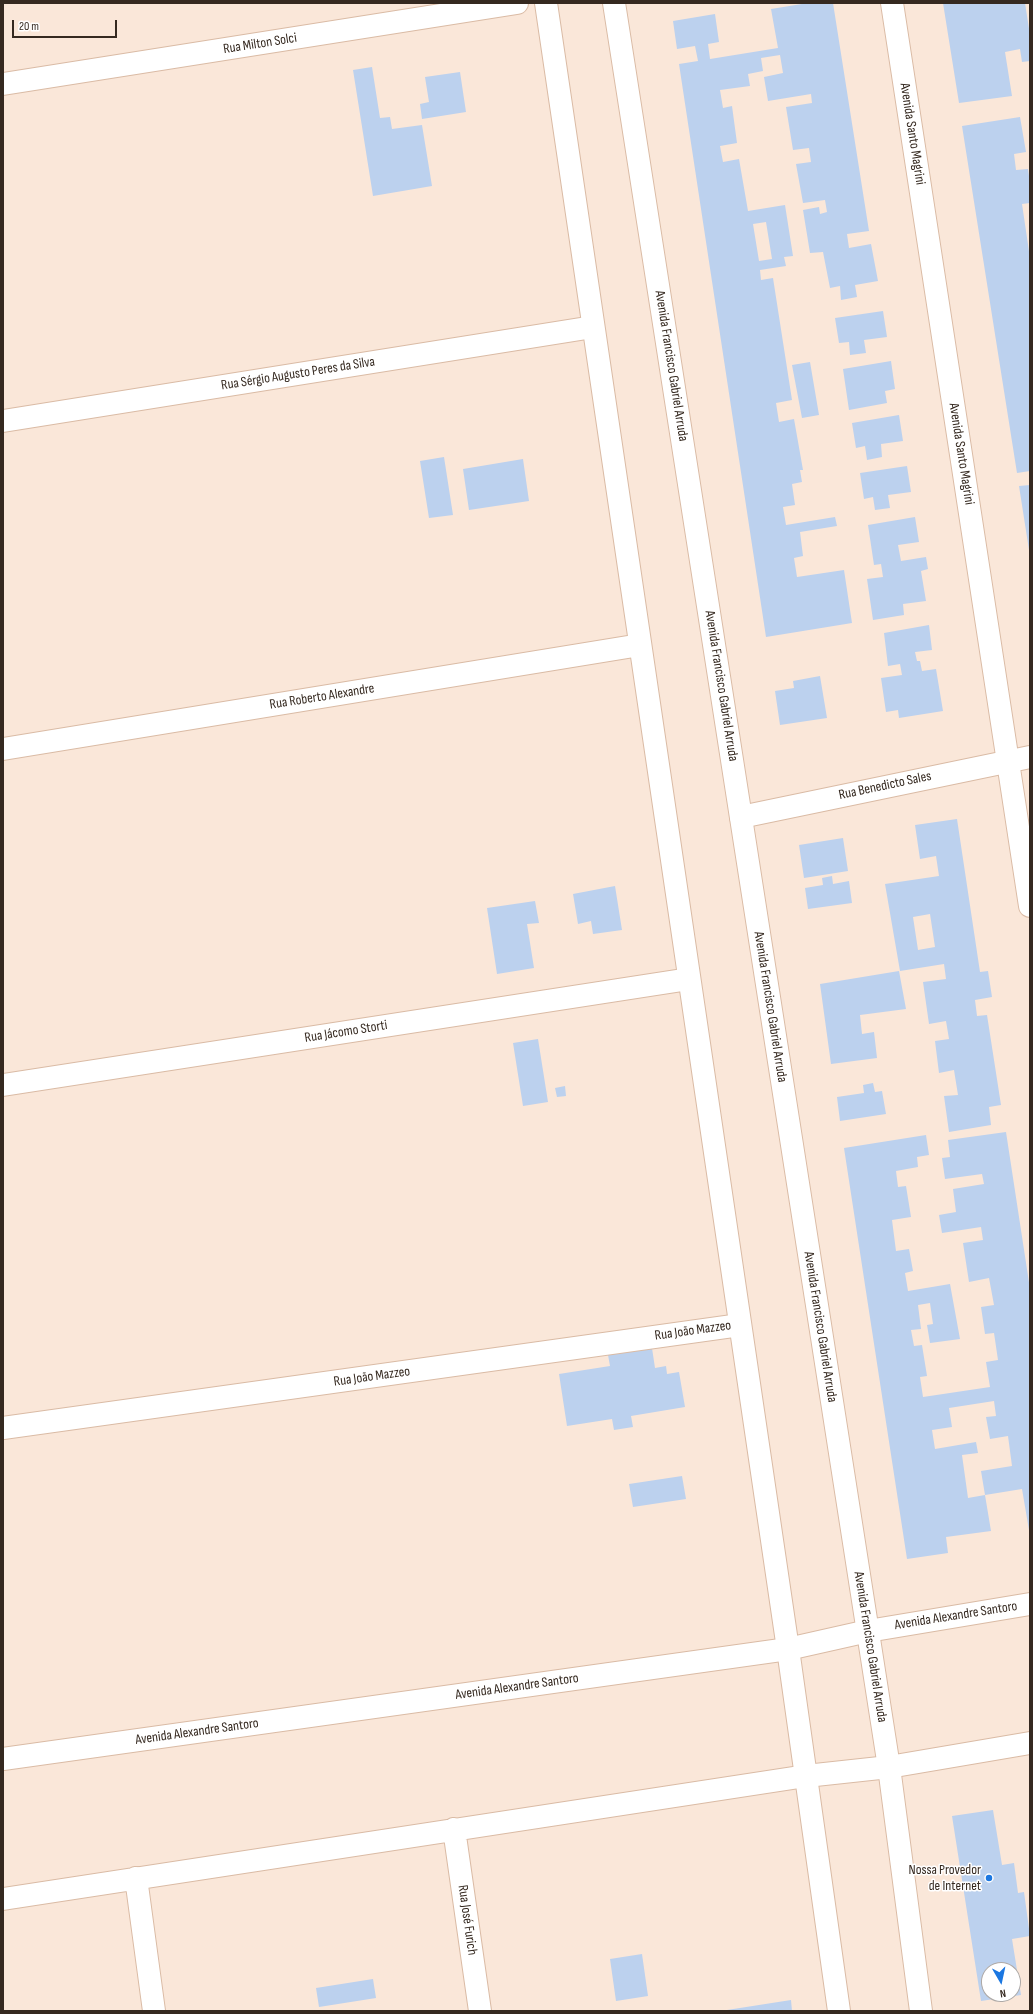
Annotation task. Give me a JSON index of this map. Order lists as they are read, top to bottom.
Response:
{
  "streets": {
    "street": [
      "Rua Milton Solci",
      "Avenida Santo Magrini",
      "Avenida Francisco Gabriel Arruda",
      "Rua Sérgio Augusto Peres da Silva",
      "Rua Roberto Alexandre",
      "Rua Benedicto Sales",
      "Rua Jácomo Storti",
      "Rua João Mazzeo",
      "Avenida Alexandre Santoro",
      "Rua José Furich"
    ]
  },
  "crossings": [
    ["Avenida Santo Magrini", "Rua Benedicto Sales"],
    ["Avenida Francisco Gabriel Arruda", "Rua Benedicto Sales"],
    ["Avenida Francisco Gabriel Arruda", "Avenida Alexandre Santoro"]
  ],
  "places": ["Nossa Provedor de Internet"],
  "scale_bar": "20 m",
  "north": "bottom"
}
